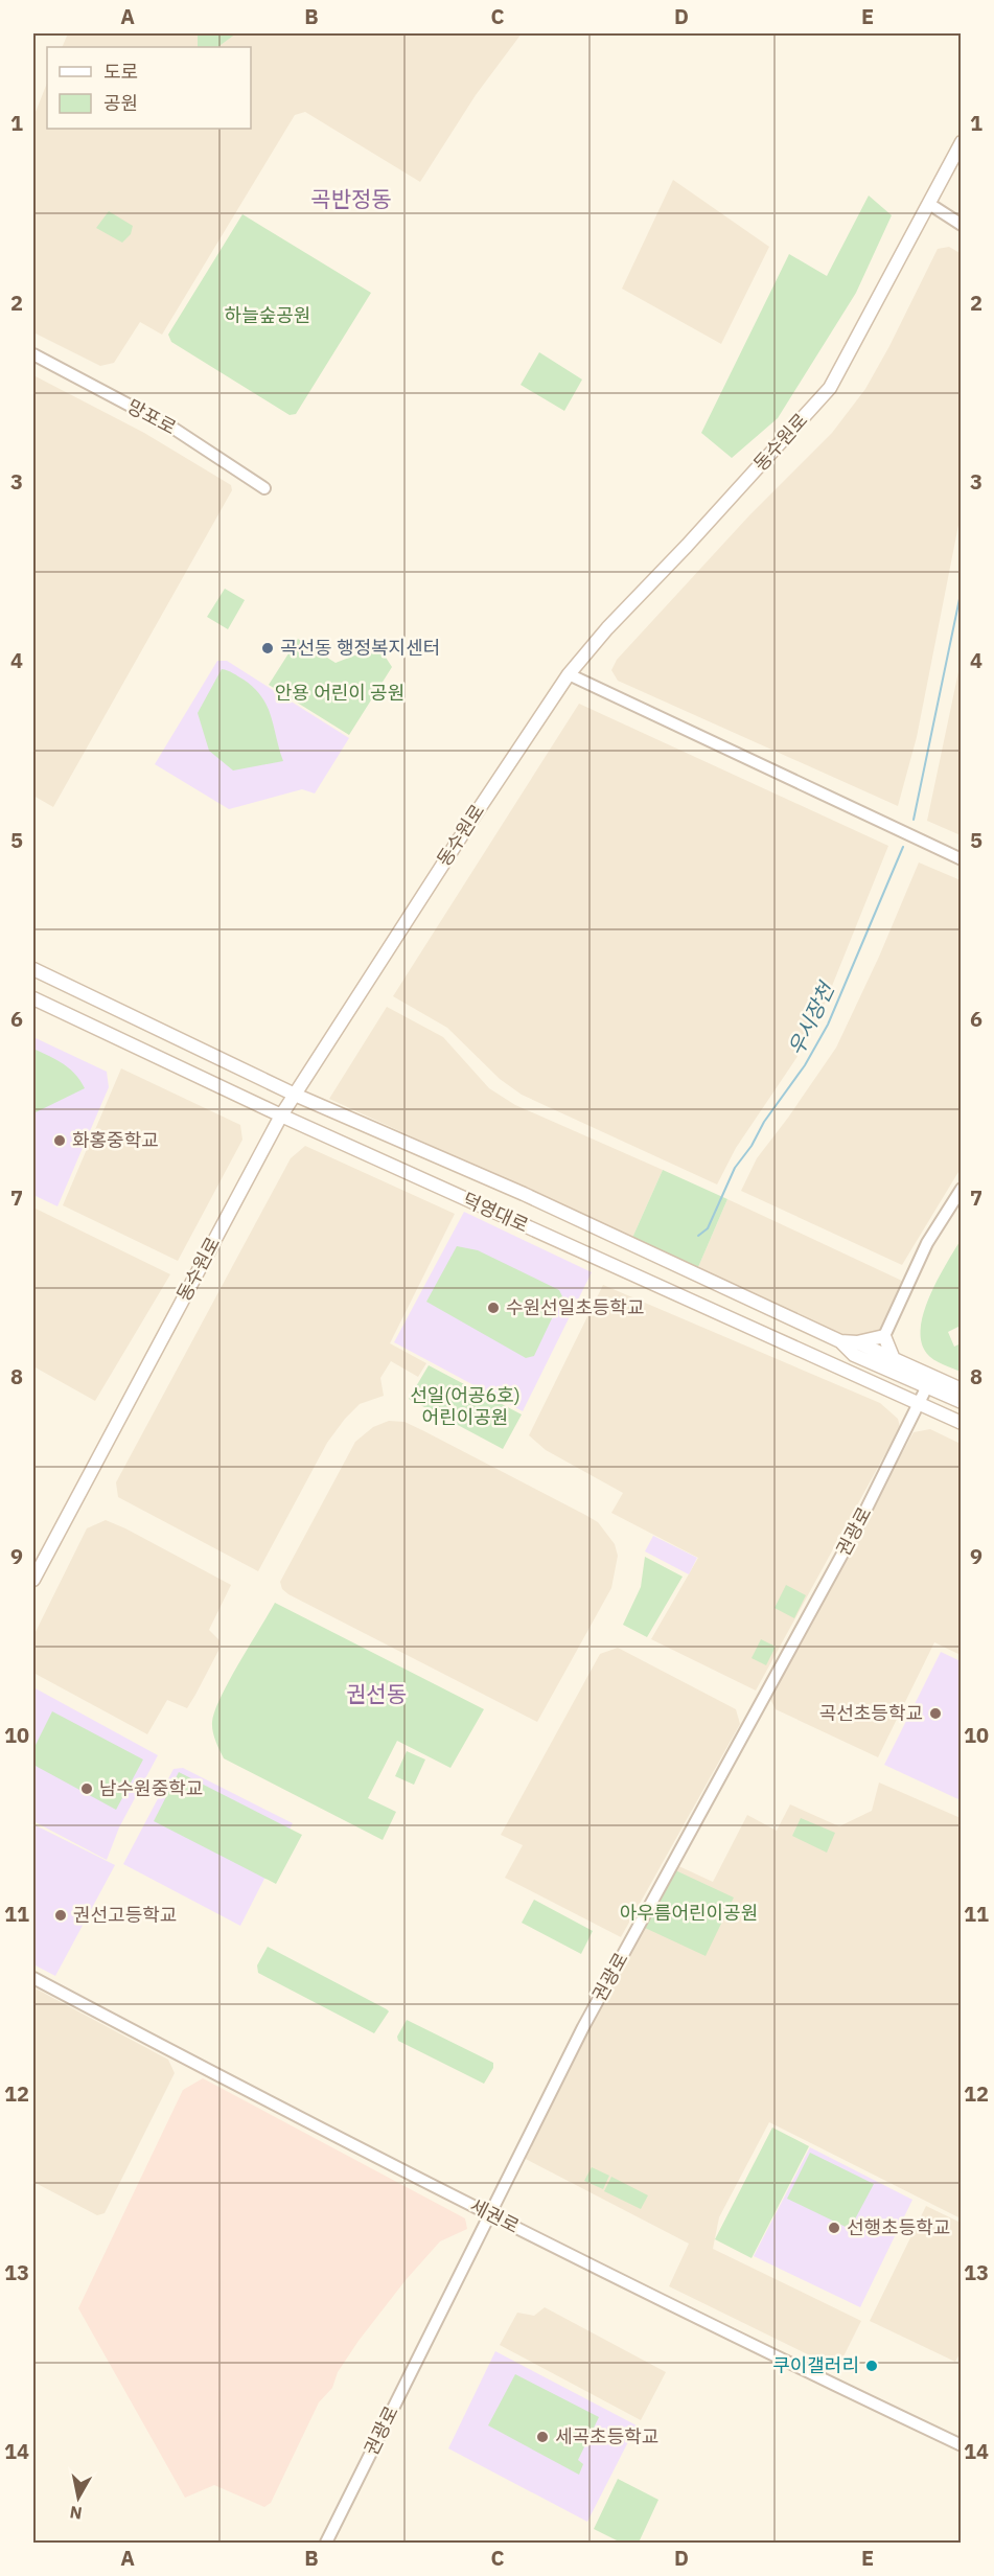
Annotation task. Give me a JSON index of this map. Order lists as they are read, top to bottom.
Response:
{
  "streets": {
    "main road": ["동수원로", "덕영대로"],
    "street": ["망포로", "권광로", "세권로"]
  },
  "crossings": [
    ["동수원로", "덕영대로"],
    ["덕영대로", "권광로"],
    ["권광로", "세권로"]
  ],
  "districts": ["곡반정동", "권선동"],
  "water": ["우시장천"],
  "parks": [
    "하늘숲공원",
    "안용 어린이 공원",
    "선일(어공6호) 어린이공원",
    "아우름어린이공원"
  ],
  "places": [
    "곡선동 행정복지센터",
    "화홍중학교",
    "수원선일초등학교",
    "곡선초등학교",
    "남수원중학교",
    "권선고등학교",
    "선행초등학교",
    "쿠이갤러리",
    "세곡초등학교"
  ],
  "legend": ["도로", "공원"],
  "north": "bottom",
  "grid": {
    "columns": [
      "A",
      "B",
      "C",
      "D",
      "E"
    ],
    "rows": [
      "1",
      "2",
      "3",
      "4",
      "5",
      "6",
      "7",
      "8",
      "9",
      "10",
      "11",
      "12",
      "13",
      "14"
    ]
  }
}
